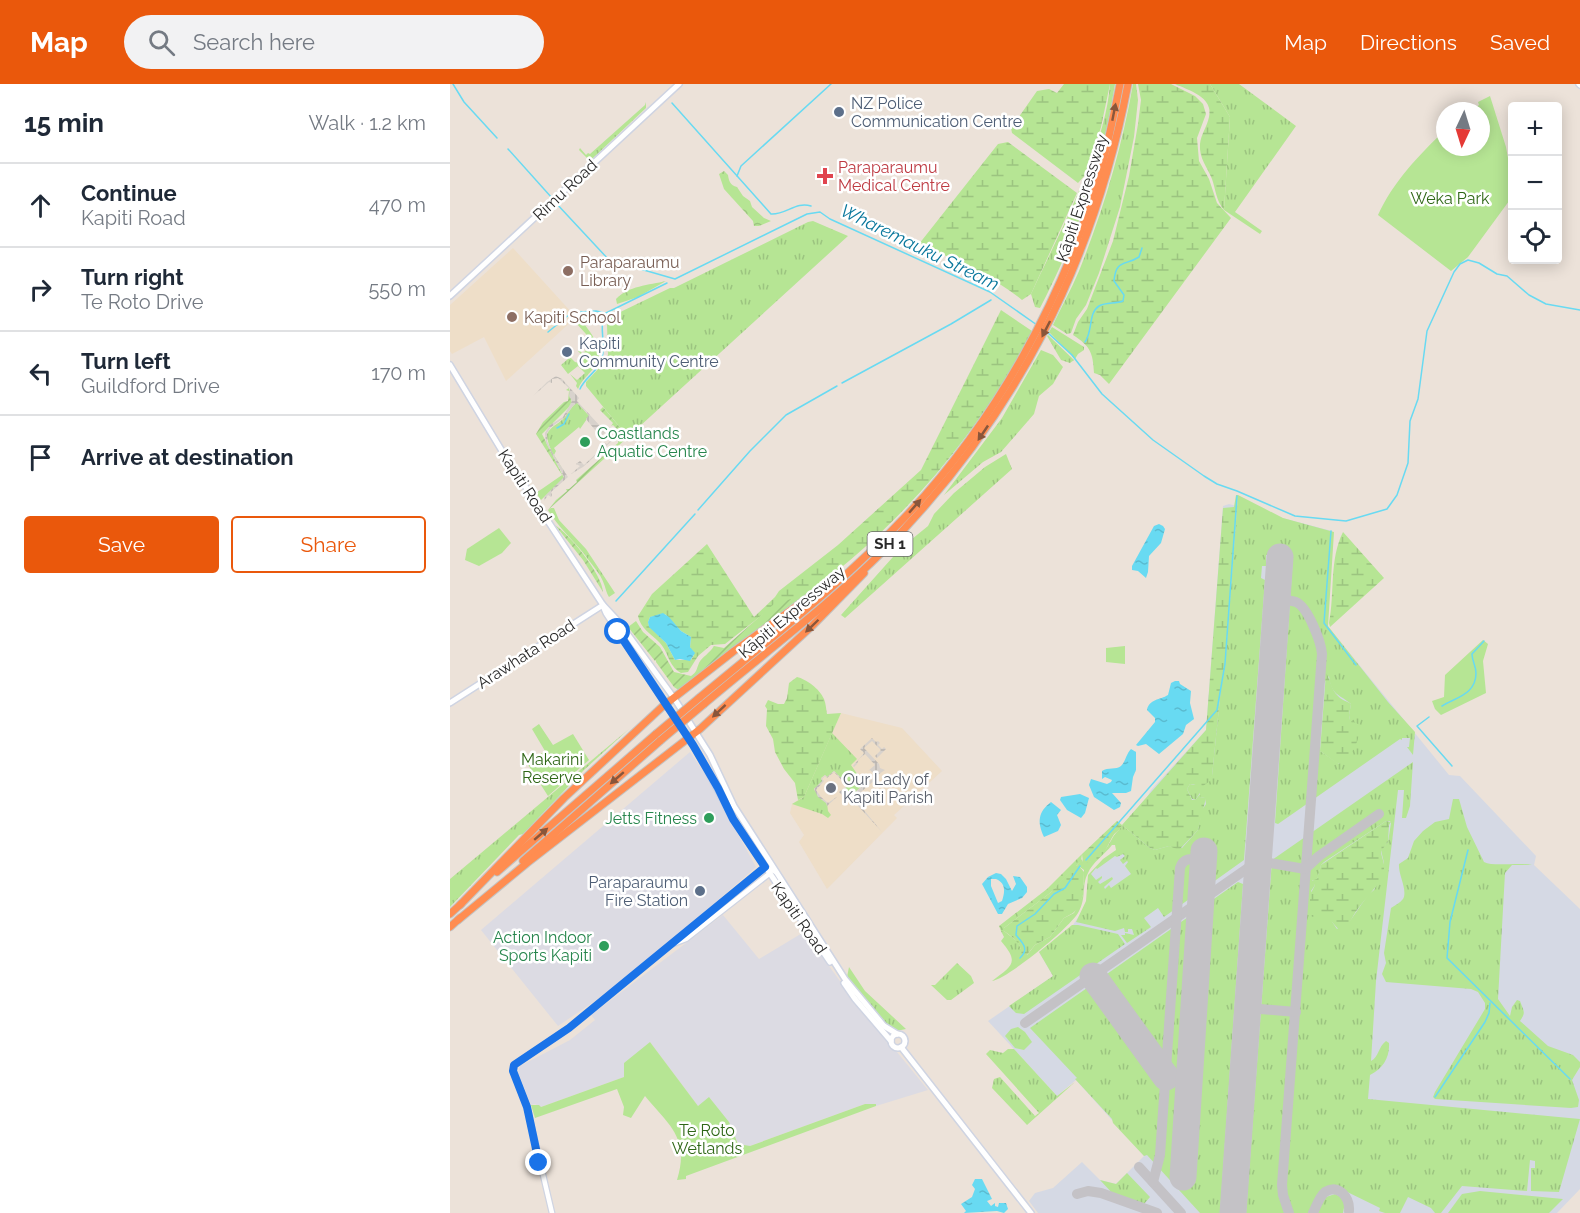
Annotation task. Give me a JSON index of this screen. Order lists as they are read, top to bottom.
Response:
{
  "streets": {
    "highway": ["Kāpiti Expressway", "SH 1"],
    "main road": ["Rimu Road", "Kapiti Road", "Arawhata Road"]
  },
  "crossings": [
    ["Kapiti Road", "Arawhata Road"]
  ],
  "water": ["Wharemauku Stream"],
  "parks": ["Weka Park", "Makarini Reserve", "Te Roto Wetlands"],
  "places": {
    "other": [
      "NZ Police Communication Centre",
      "Paraparaumu Library",
      "Kapiti School",
      "Kapiti Community Centre",
      "Coastlands Aquatic Centre",
      "Our Lady of Kapiti Parish",
      "Jetts Fitness",
      "Paraparaumu Fire Station",
      "Action Indoor Sports Kapiti"
    ],
    "health": ["Paraparaumu Medical Centre"]
  },
  "north": "bottom",
  "page": {
    "header": "Map",
    "search": "Search here",
    "nav": ["Map", "Directions", "Saved"],
    "heading": ["15 min", "Walk · 1.2 km"],
    "map_buttons": ["+", "−"],
    "list": [
      ["Continue", "Kapiti Road", "470 m"],
      ["Turn right", "Te Roto Drive", "550 m"],
      ["Turn left", "Guildford Drive", "170 m"],
      "Arrive at destination"
    ],
    "buttons": ["Save", "Share"]
  }
}
